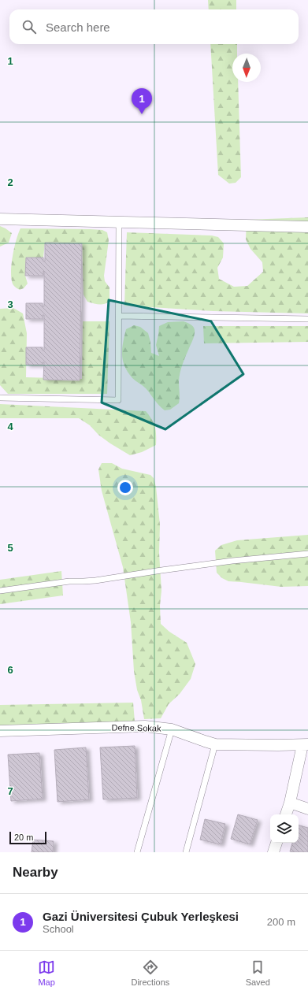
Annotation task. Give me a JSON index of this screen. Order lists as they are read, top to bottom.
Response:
{
  "streets": {
    "street": ["Defne Sokak"]
  },
  "scale_bar": "20 m",
  "north": "bottom",
  "page": {
    "search": "Search here",
    "pins": "1",
    "scale": "20 m",
    "heading": "Nearby",
    "list": [
      {
        "mark": "1",
        "name": "Gazi Üniversitesi Çubuk Yerleşkesi",
        "note": "School",
        "value": "200 m"
      }
    ],
    "nav": ["Map", "Directions", "Saved"]
  },
  "grid": {
    "rows": [
      "1",
      "2",
      "3",
      "4",
      "5",
      "6",
      "7"
    ]
  }
}
